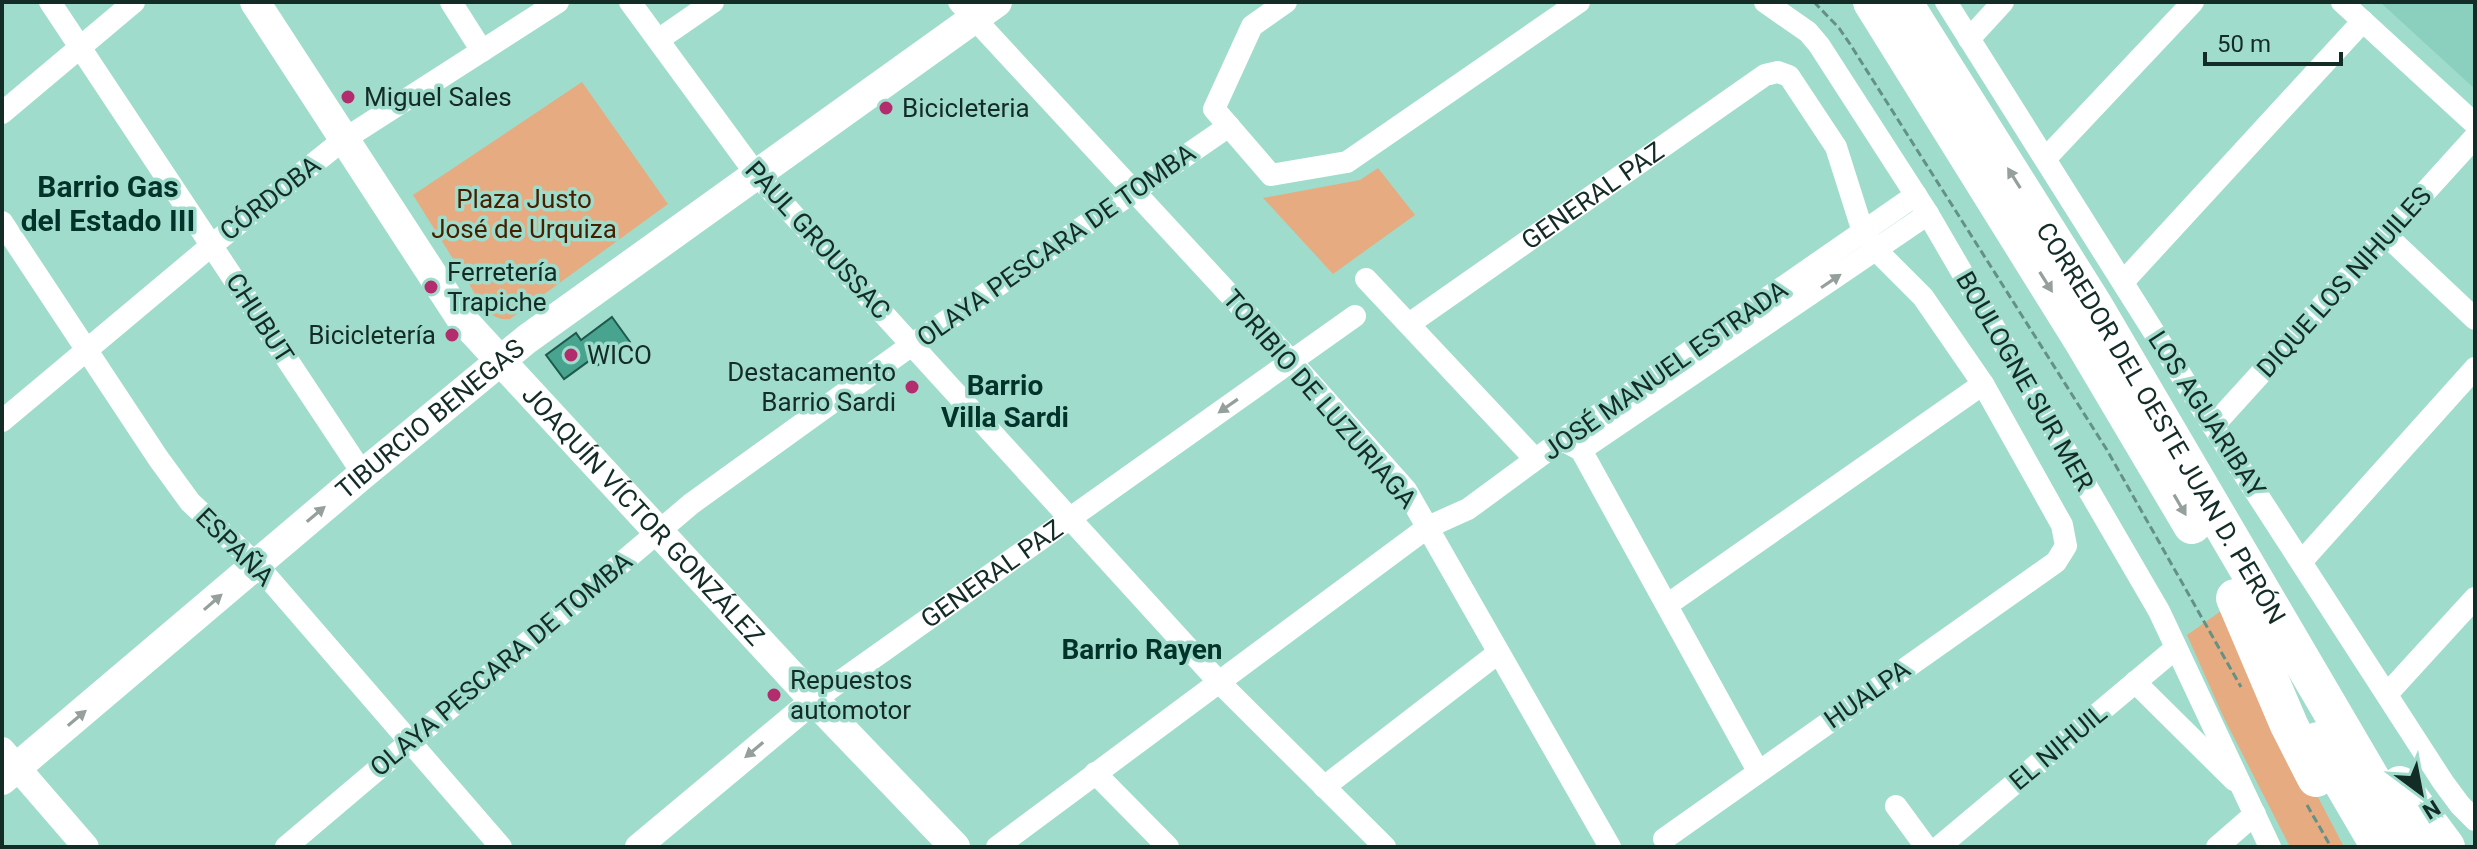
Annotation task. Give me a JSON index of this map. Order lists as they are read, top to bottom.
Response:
{
  "streets": {
    "highway": ["CORREDOR DEL OESTE JUAN D. PERÓN"],
    "main road": ["TIBURCIO BENEGAS", "JOAQUÍN VÍCTOR GONZÁLEZ"],
    "street": [
      "GENERAL PAZ",
      "CÓRDOBA",
      "PAUL GROUSSAC",
      "OLAYA PESCARA DE TOMBA",
      "DIQUE LOS NIHUILES",
      "CHUBUT",
      "JOSÉ MANUEL ESTRADA",
      "BOULOGNE SUR MER",
      "TORIBIO DE LUZURIAGA",
      "LOS AGUARIBAY",
      "ESPAÑA",
      "HUALPA",
      "EL NIHUIL"
    ]
  },
  "crossings": [
    ["GENERAL PAZ", "PAUL GROUSSAC"],
    ["GENERAL PAZ", "JOSÉ MANUEL ESTRADA"],
    ["GENERAL PAZ", "TORIBIO DE LUZURIAGA"],
    ["GENERAL PAZ", "JOAQUÍN VÍCTOR GONZÁLEZ"],
    ["CÓRDOBA", "CHUBUT"],
    ["CÓRDOBA", "JOAQUÍN VÍCTOR GONZÁLEZ"],
    ["CÓRDOBA", "ESPAÑA"],
    ["PAUL GROUSSAC", "OLAYA PESCARA DE TOMBA"],
    ["PAUL GROUSSAC", "TIBURCIO BENEGAS"],
    ["OLAYA PESCARA DE TOMBA", "TORIBIO DE LUZURIAGA"],
    ["OLAYA PESCARA DE TOMBA", "JOAQUÍN VÍCTOR GONZÁLEZ"],
    ["OLAYA PESCARA DE TOMBA", "ESPAÑA"],
    ["DIQUE LOS NIHUILES", "LOS AGUARIBAY"],
    ["CHUBUT", "TIBURCIO BENEGAS"],
    ["JOSÉ MANUEL ESTRADA", "BOULOGNE SUR MER"],
    ["JOSÉ MANUEL ESTRADA", "TORIBIO DE LUZURIAGA"],
    ["BOULOGNE SUR MER", "EL NIHUIL"],
    ["TORIBIO DE LUZURIAGA", "TIBURCIO BENEGAS"],
    ["LOS AGUARIBAY", "CORREDOR DEL OESTE JUAN D. PERÓN"],
    ["TIBURCIO BENEGAS", "JOAQUÍN VÍCTOR GONZÁLEZ"],
    ["TIBURCIO BENEGAS", "ESPAÑA"]
  ],
  "one_way": ["TIBURCIO BENEGAS"],
  "districts": ["Barrio Gas del Estado III", "Barrio Villa Sardi", "Barrio Rayen"],
  "parks": ["Plaza Justo José de Urquiza"],
  "places": [
    "Miguel Sales",
    "Bicicleteria",
    "Ferretería Trapiche",
    "Bicicletería",
    "WICO",
    "Destacamento Barrio Sardi",
    "Repuestos automotor"
  ],
  "scale_bar": "50 m",
  "north": "bottom right"
}
